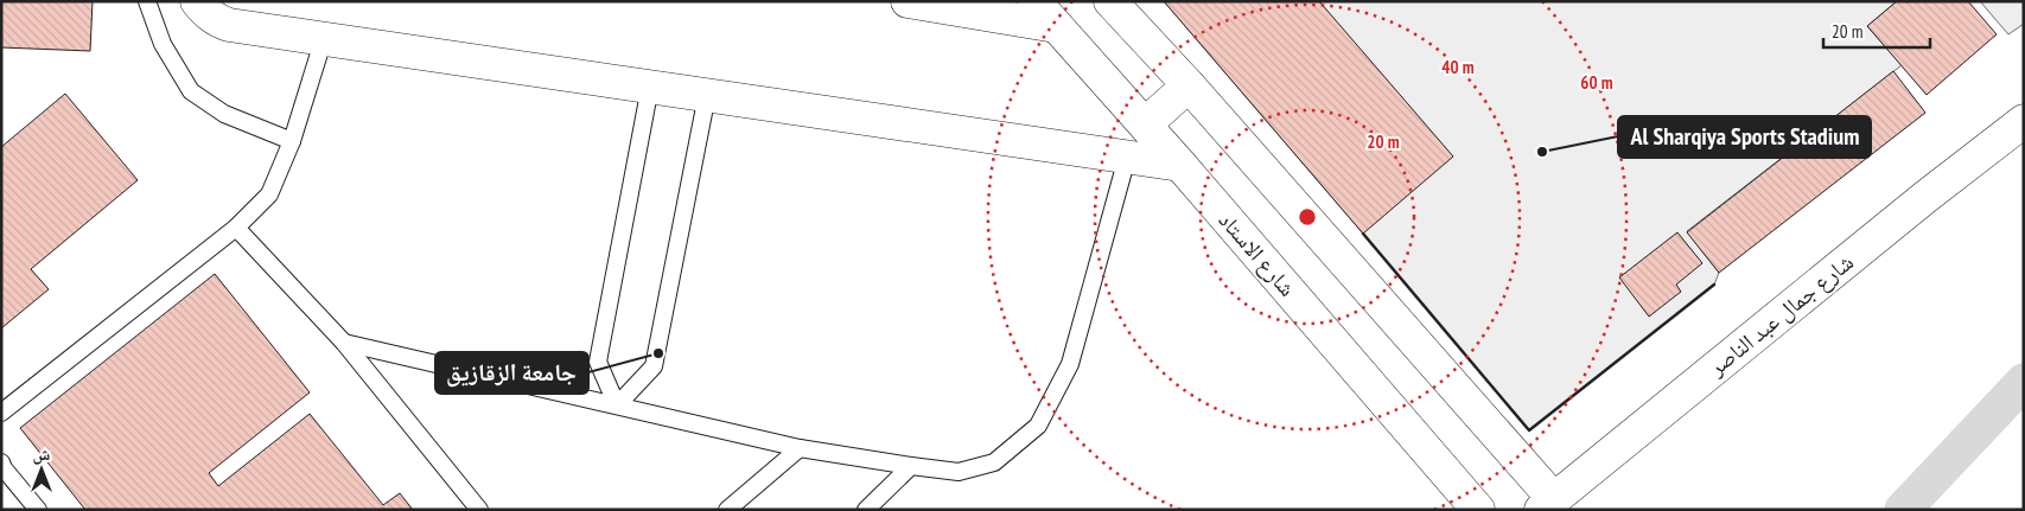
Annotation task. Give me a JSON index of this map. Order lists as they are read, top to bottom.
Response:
{
  "streets": {
    "main road": ["شارع الاستاد", "شارع جمال عبد الناصر"]
  },
  "places": ["Al Sharqiya Sports Stadium", "جامعة الزقازيق"],
  "scale_bar": "20 m",
  "north": "top",
  "rings": ["40 m", "60 m", "20 m"]
}
